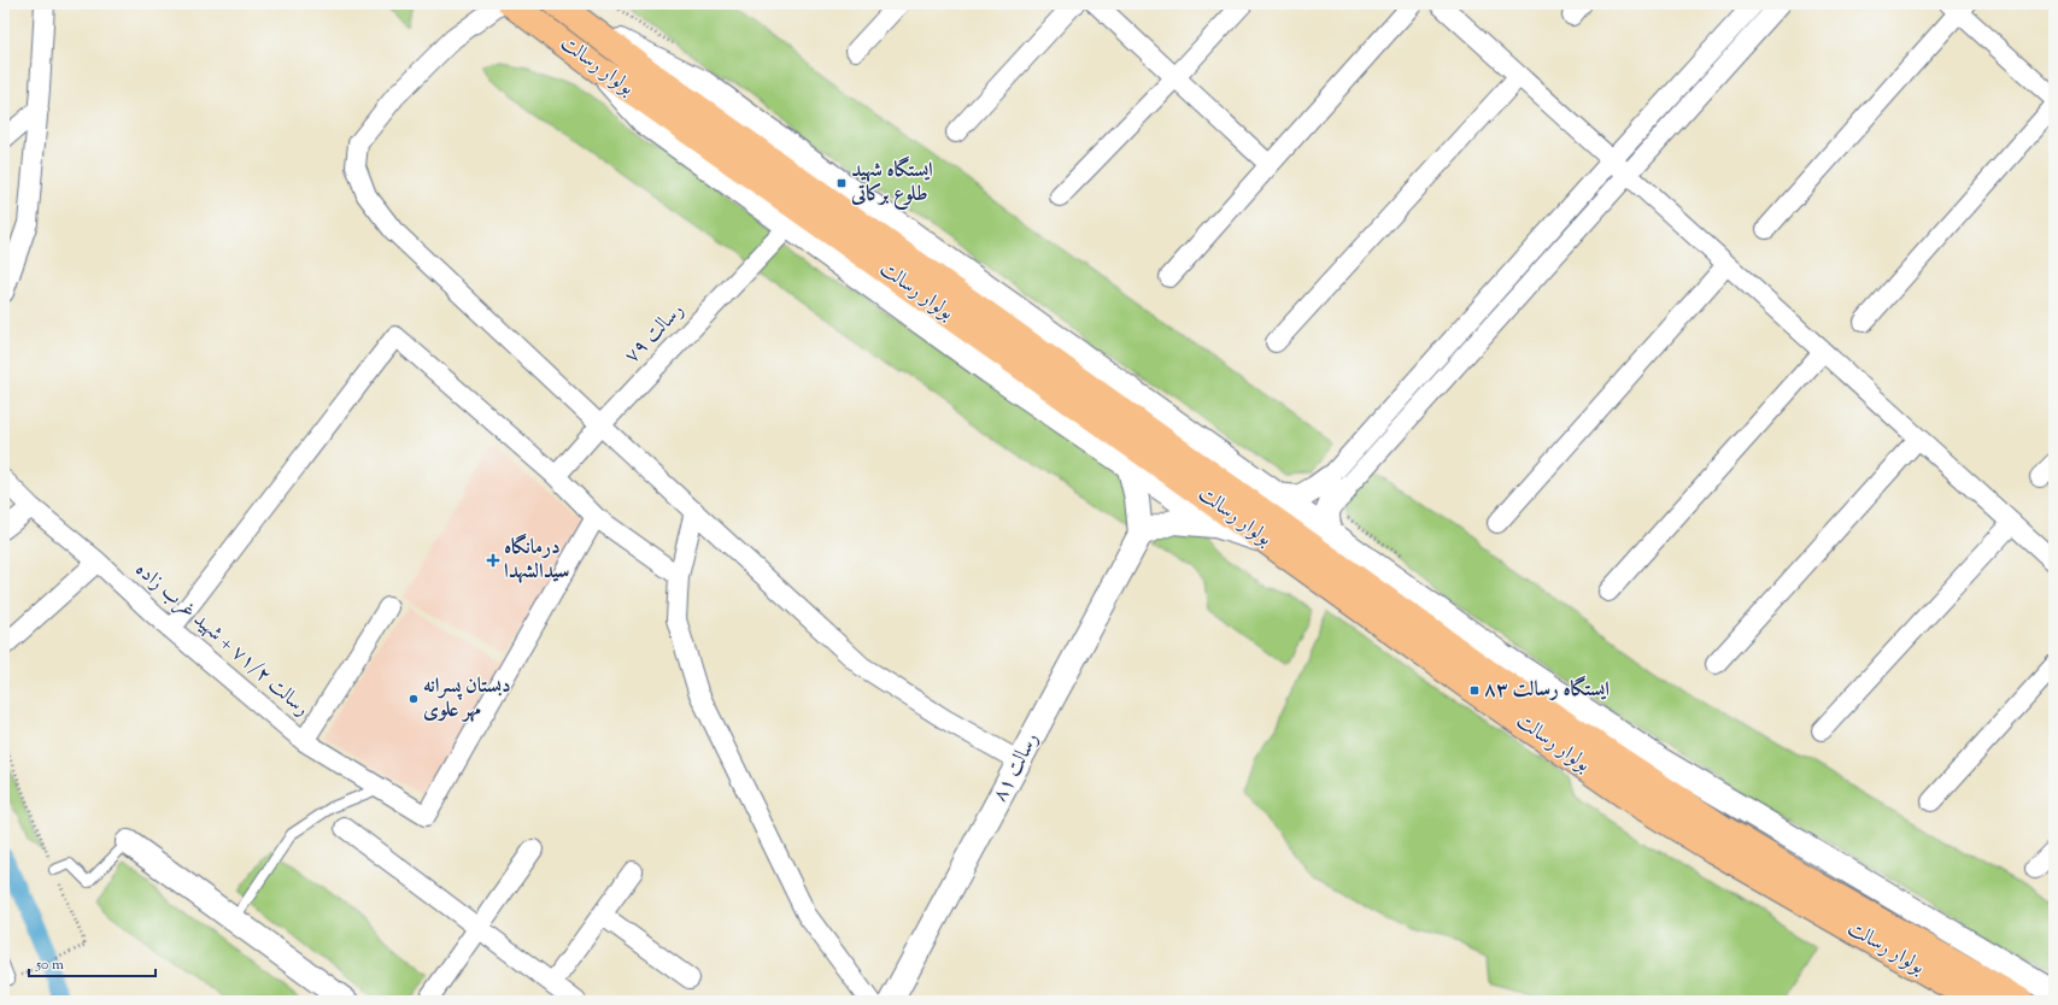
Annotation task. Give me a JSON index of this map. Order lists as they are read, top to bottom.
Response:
{
  "streets": {
    "main road": ["بولوار رسالت"],
    "street": ["رسالت ۷۹", "رسالت ۷۱/۲ + شهید غرب زاده", "رسالت ۸۱"]
  },
  "places": {
    "transit": ["ایستگاه شهید طلوع برکاتی", "ایستگاه رسالت ۸۳"],
    "health": ["درمانگاه سیدالشهدا"],
    "other": ["دبستان پسرانه مهر علوی"]
  },
  "scale_bar": "50 m"
}
